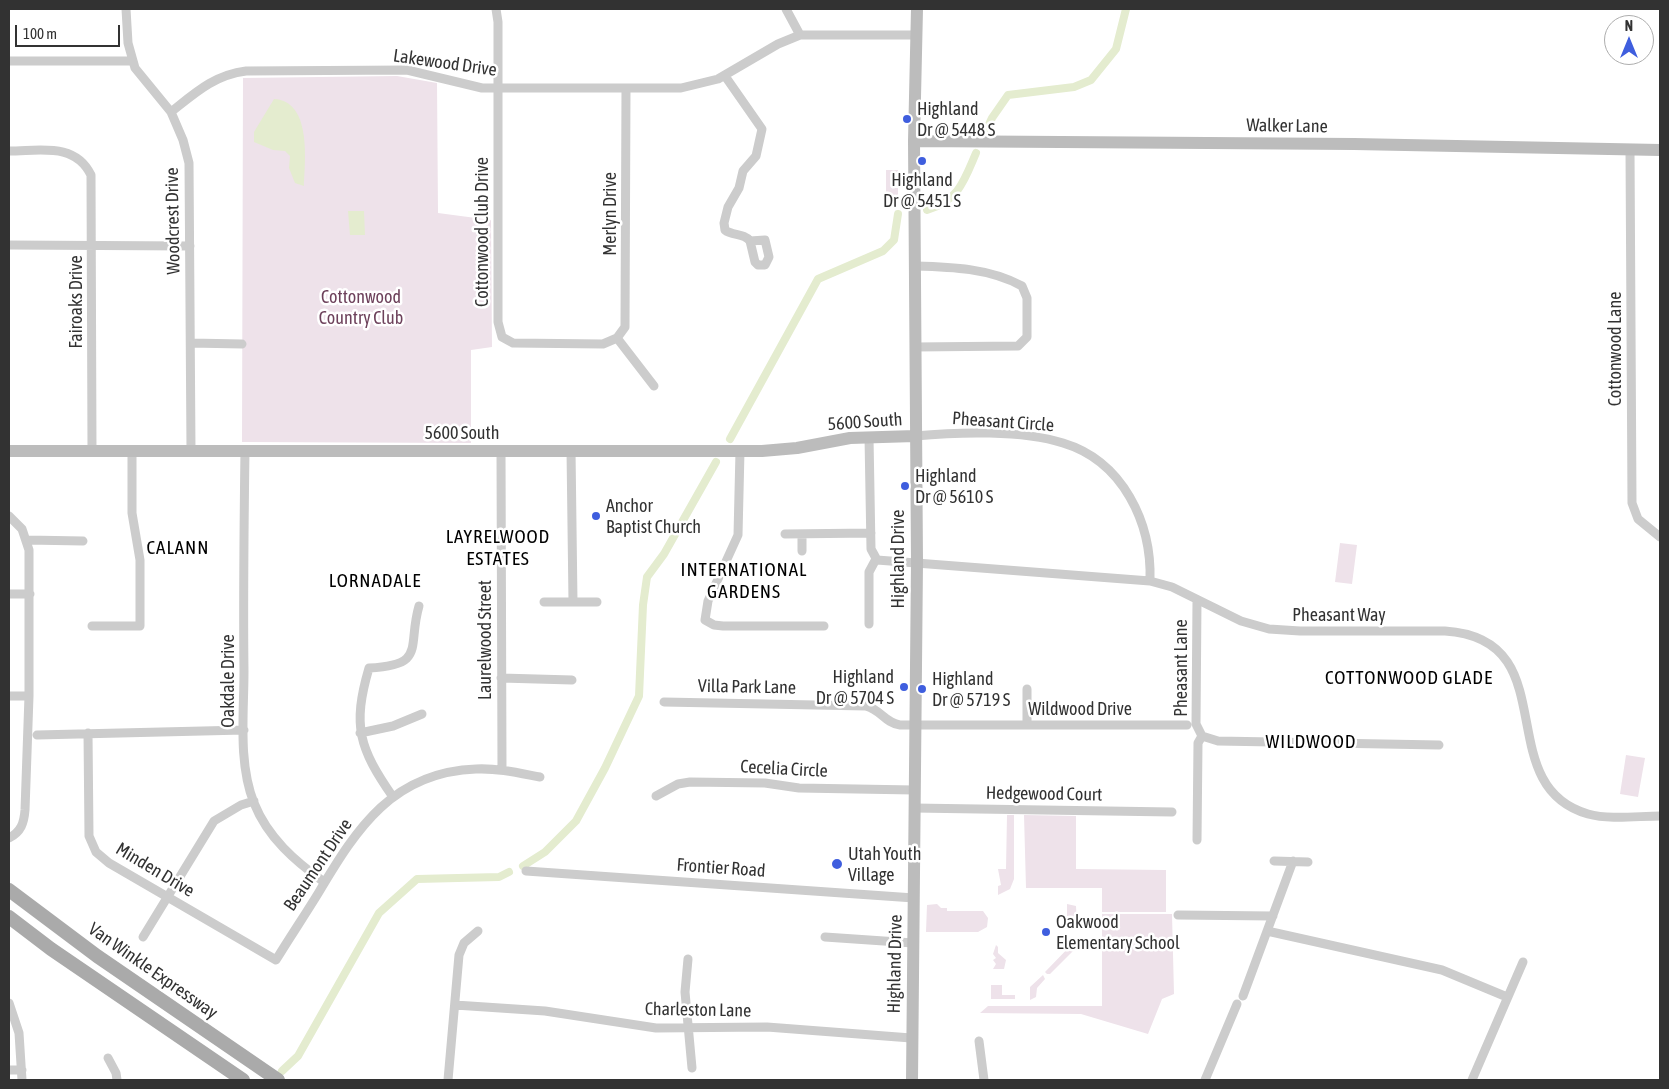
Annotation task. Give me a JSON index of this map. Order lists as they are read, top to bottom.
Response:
{
  "streets": {
    "main road": [
      "Walker Lane",
      "5600 South",
      "Highland Drive",
      "Van Winkle Expressway"
    ],
    "street": [
      "Lakewood Drive",
      "Merlyn Drive",
      "Woodcrest Drive",
      "Cottonwood Club Drive",
      "Fairoaks Drive",
      "Cottonwood Lane",
      "Pheasant Circle",
      "Pheasant Way",
      "Laurelwood Street",
      "Pheasant Lane",
      "Oakdale Drive",
      "Villa Park Lane",
      "Wildwood Drive",
      "Cecelia Circle",
      "Hedgewood Court",
      "Beaumont Drive",
      "Frontier Road",
      "Minden Drive",
      "Charleston Lane"
    ]
  },
  "crossings": [
    ["Lakewood Drive", "Merlyn Drive"],
    ["Lakewood Drive", "Woodcrest Drive"],
    ["Lakewood Drive", "Cottonwood Club Drive"],
    ["Lakewood Drive", "Highland Drive"],
    ["Walker Lane", "Cottonwood Lane"],
    ["Walker Lane", "Highland Drive"],
    ["Merlyn Drive", "Cottonwood Club Drive"],
    ["Woodcrest Drive", "5600 South"],
    ["Fairoaks Drive", "5600 South"],
    ["5600 South", "Pheasant Circle"],
    ["5600 South", "Highland Drive"],
    ["5600 South", "Laurelwood Street"],
    ["5600 South", "Oakdale Drive"],
    ["Pheasant Circle", "Highland Drive"],
    ["Pheasant Circle", "Pheasant Way"],
    ["Highland Drive", "Pheasant Way"],
    ["Highland Drive", "Villa Park Lane"],
    ["Highland Drive", "Wildwood Drive"],
    ["Highland Drive", "Cecelia Circle"],
    ["Highland Drive", "Hedgewood Court"],
    ["Highland Drive", "Frontier Road"],
    ["Highland Drive", "Charleston Lane"],
    ["Pheasant Way", "Pheasant Lane"],
    ["Laurelwood Street", "Beaumont Drive"],
    ["Oakdale Drive", "Beaumont Drive"],
    ["Villa Park Lane", "Wildwood Drive"],
    ["Beaumont Drive", "Minden Drive"]
  ],
  "districts": [
    "LAYRELWOOD ESTATES",
    "CALANN",
    "INTERNATIONAL GARDENS",
    "LORNADALE",
    "COTTONWOOD GLADE",
    "WILDWOOD"
  ],
  "parks": ["Cottonwood Country Club"],
  "places": [
    "Highland Dr @ 5448 S",
    "Highland Dr @ 5451 S",
    "Highland Dr @ 5610 S",
    "Anchor Baptist Church",
    "Highland Dr @ 5704 S",
    "Highland Dr @ 5719 S",
    "Utah Youth Village",
    "Oakwood Elementary School"
  ],
  "scale_bar": "100 m",
  "north": "top"
}
